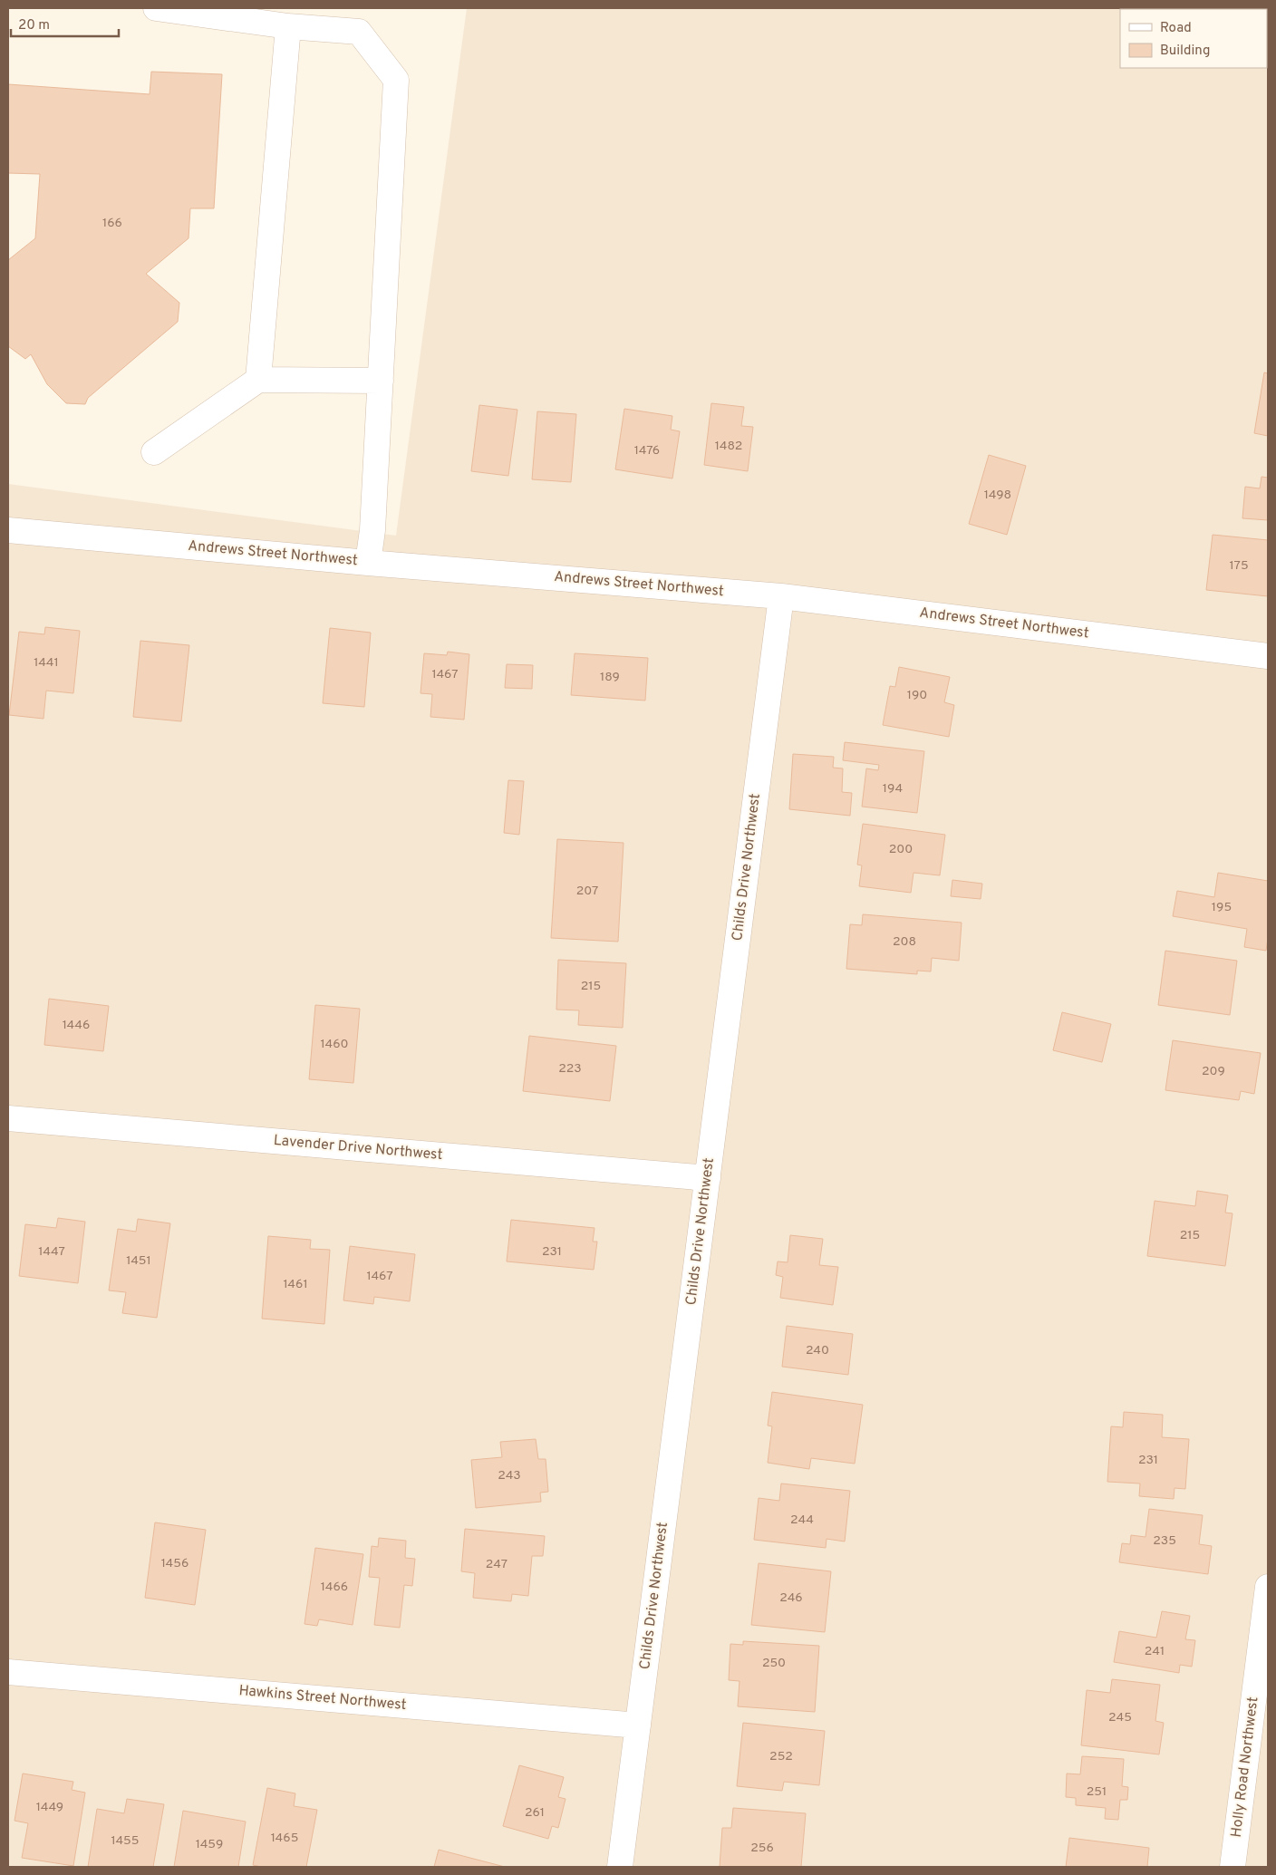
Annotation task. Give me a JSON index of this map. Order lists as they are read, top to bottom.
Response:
{
  "streets": {
    "street": [
      "Andrews Street Northwest",
      "Childs Drive Northwest",
      "Lavender Drive Northwest",
      "Hawkins Street Northwest",
      "Holly Road Northwest"
    ]
  },
  "crossings": [
    ["Andrews Street Northwest", "Childs Drive Northwest"],
    ["Childs Drive Northwest", "Lavender Drive Northwest"],
    ["Childs Drive Northwest", "Hawkins Street Northwest"]
  ],
  "house_numbers": [
    "166",
    "1482",
    "1476",
    "1498",
    "175",
    "1441",
    "1467",
    "189",
    "190",
    "194",
    "200",
    "207",
    "195",
    "208",
    "215",
    "1446",
    "1460",
    "223",
    "209",
    "215",
    "1447",
    "231",
    "1451",
    "1467",
    "1461",
    "240",
    "231",
    "243",
    "244",
    "235",
    "1456",
    "247",
    "1466",
    "246",
    "241",
    "250",
    "245",
    "252",
    "251",
    "1449",
    "261",
    "1465",
    "1455",
    "1459",
    "256"
  ],
  "legend": ["Road", "Building"],
  "scale_bar": "20 m"
}
